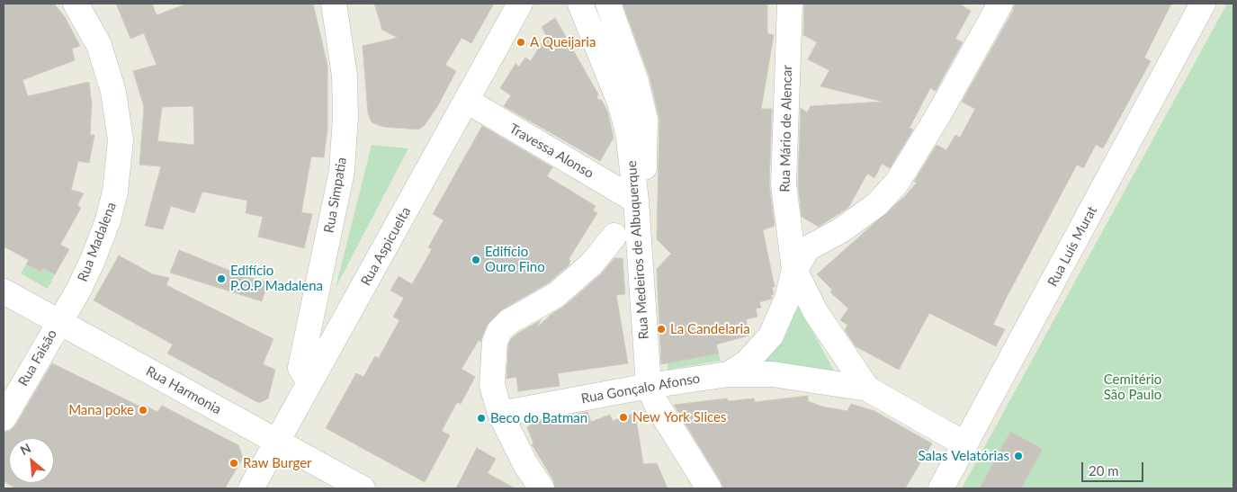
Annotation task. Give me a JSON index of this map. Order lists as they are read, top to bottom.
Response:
{
  "streets": {
    "street": [
      "Rua Mário de Alencar",
      "Travessa Alonso",
      "Rua Simpatia",
      "Rua Madalena",
      "Rua Aspicuelta",
      "Rua Luís Murat",
      "Rua Medeiros de Albuquerque",
      "Rua Faisão",
      "Rua Gonçalo Afonso",
      "Rua Harmonia"
    ]
  },
  "crossings": [
    ["Rua Mário de Alencar", "Rua Gonçalo Afonso"],
    ["Travessa Alonso", "Rua Aspicuelta"],
    ["Travessa Alonso", "Rua Medeiros de Albuquerque"],
    ["Rua Simpatia", "Rua Aspicuelta"],
    ["Rua Madalena", "Rua Faisão"],
    ["Rua Madalena", "Rua Harmonia"],
    ["Rua Aspicuelta", "Rua Harmonia"],
    ["Rua Medeiros de Albuquerque", "Rua Gonçalo Afonso"],
    ["Rua Faisão", "Rua Harmonia"]
  ],
  "parks": ["Cemitério São Paulo"],
  "places": [
    "A Queijaria",
    "Edifício Ouro Fino",
    "Edifício P.O.P Madalena",
    "La Candelaria",
    "Mana poke",
    "New York Slices",
    "Beco do Batman",
    "Salas Velatórias",
    "Raw Burger"
  ],
  "scale_bar": "20 m",
  "north": "top left"
}
